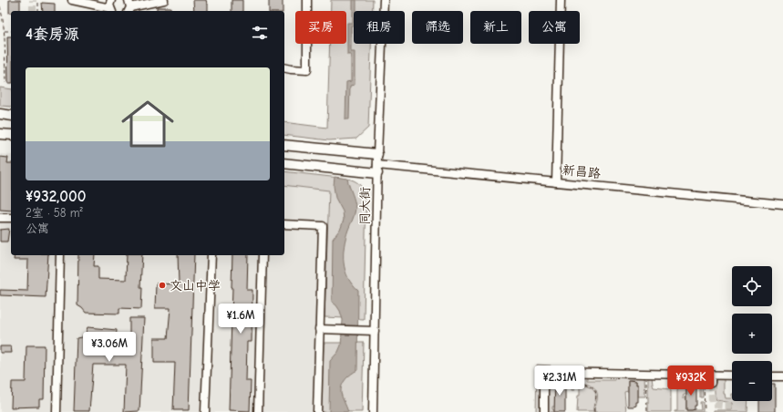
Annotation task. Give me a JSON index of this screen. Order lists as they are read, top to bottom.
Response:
{
  "streets": {
    "main road": ["新昌路"],
    "street": ["同大街"]
  },
  "crossings": [
    ["新昌路", "同大街"]
  ],
  "places": ["文山中学"],
  "page": {
    "chip": [
      "买房",
      "租房",
      "筛选",
      "新上",
      "公寓"
    ],
    "heading": "4套房源",
    "list": [
      {
        "name": "¥932,000",
        "note": "2室 · 58 m² · 公寓"
      }
    ],
    "map_buttons": ["+", "−"],
    "price": [
      "¥1.6M",
      "¥3.06M",
      "¥2.31M",
      "¥932K"
    ]
  }
}
